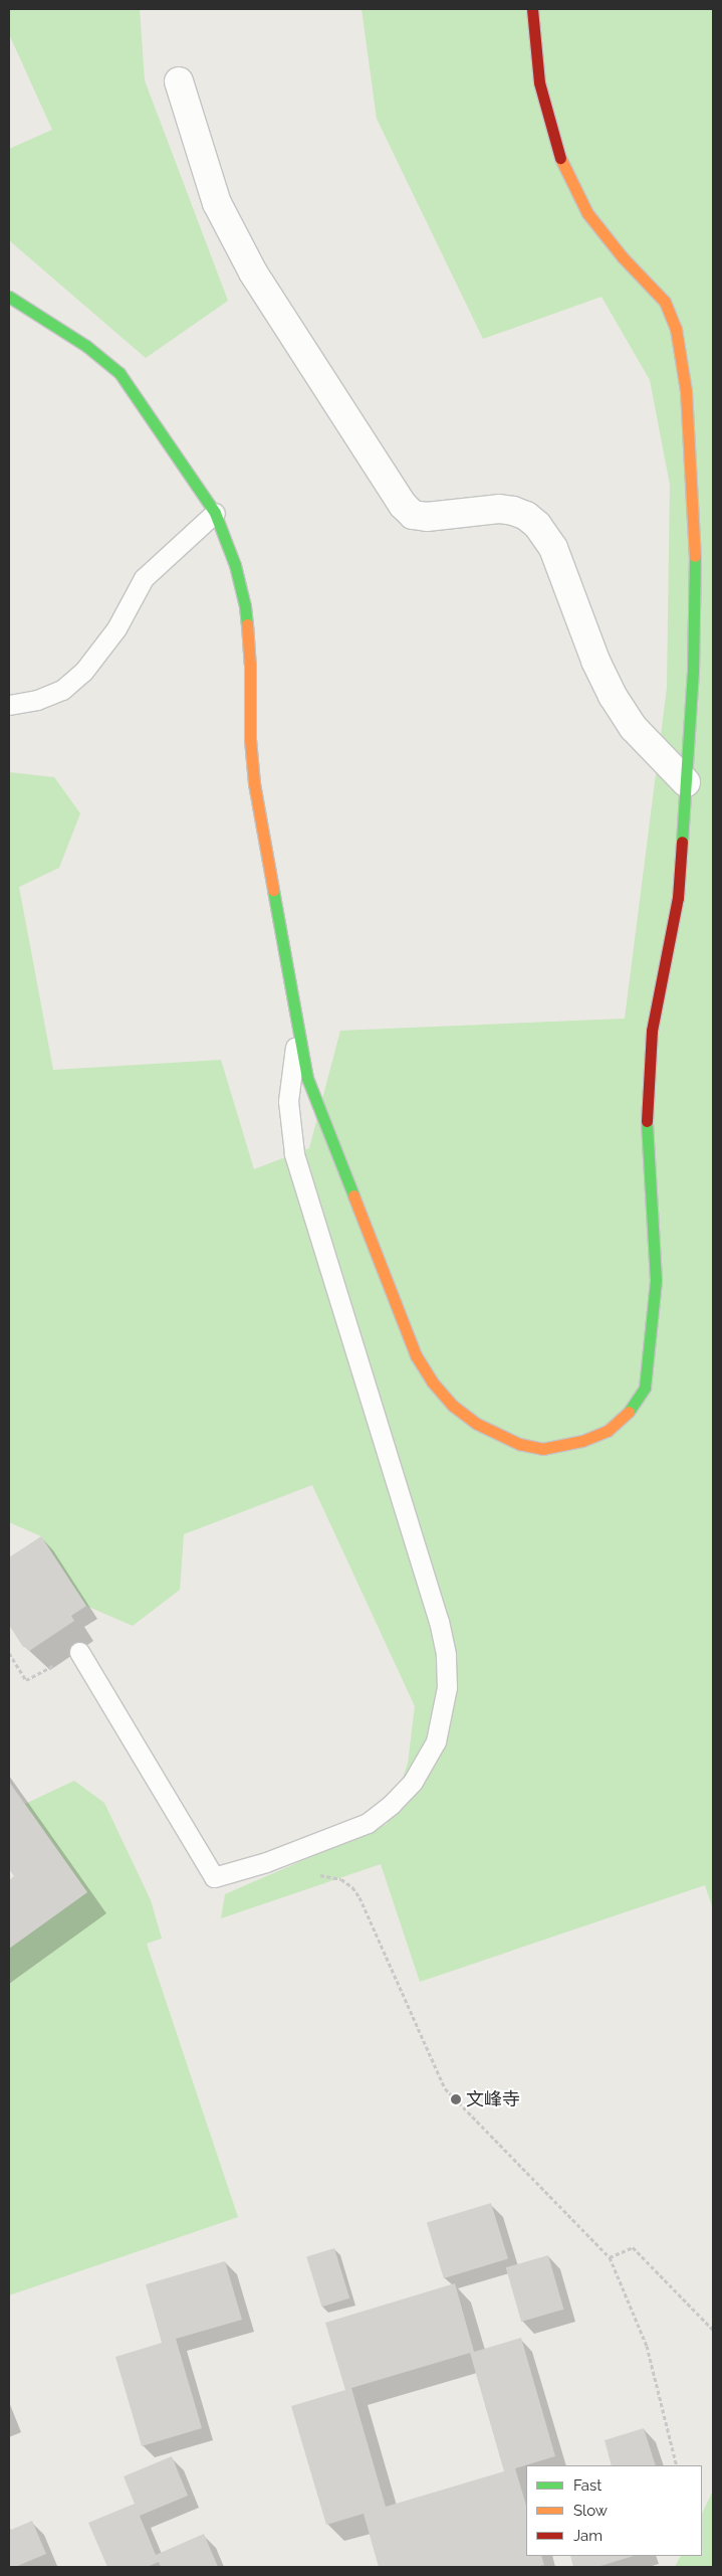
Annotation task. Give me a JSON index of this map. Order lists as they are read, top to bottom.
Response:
{
  "places": ["文峰寺"],
  "legend": ["Fast", "Slow", "Jam"]
}
